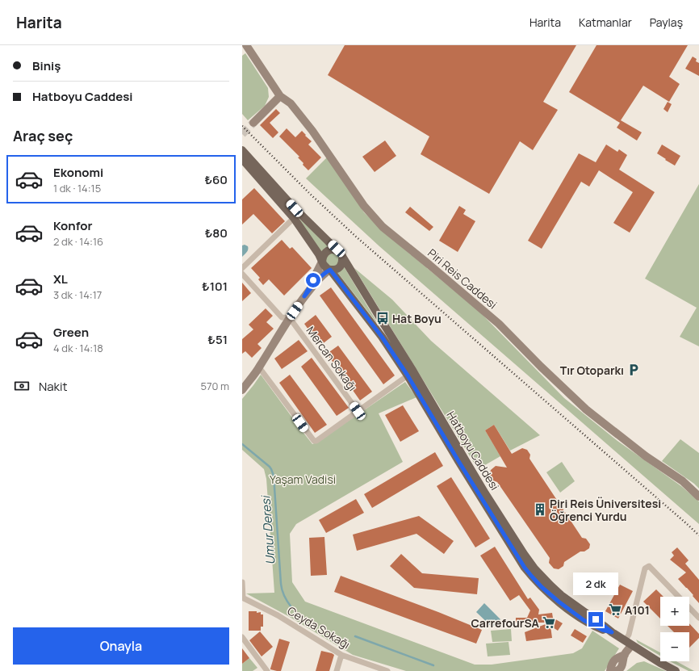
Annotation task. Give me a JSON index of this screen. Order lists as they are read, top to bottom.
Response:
{
  "streets": {
    "main road": ["Hatboyu Caddesi"],
    "street": ["Piri Reis Caddesi", "Mercan Sokağı", "Ceyda Sokağı"]
  },
  "water": ["Umur Deresi"],
  "parks": ["Yaşam Vadisi"],
  "places": {
    "bus stop": ["Hat Boyu"],
    "parking": ["Tır Otoparkı"],
    "building": ["Piri Reis Üniversitesi Öğrenci Yurdu"],
    "supermarket": ["A101", "CarrefourSA"]
  },
  "page": {
    "header": "Harita",
    "nav": ["Harita", "Katmanlar", "Paylaş"],
    "banner": ["Biniş", "Hatboyu Caddesi"],
    "heading": "Araç seç",
    "list": [
      {
        "name": "Ekonomi",
        "note": "1 dk · 14:15",
        "value": "₺60"
      },
      {
        "name": "Konfor",
        "note": "2 dk · 14:16",
        "value": "₺80"
      },
      {
        "name": "XL",
        "note": "3 dk · 14:17",
        "value": "₺101"
      },
      {
        "name": "Green",
        "note": "4 dk · 14:18",
        "value": "₺51"
      }
    ],
    "pay": ["Nakit", "570 m"],
    "bubble": "2 dk",
    "map_buttons": ["+", "−"],
    "buttons": "Onayla"
  }
}
